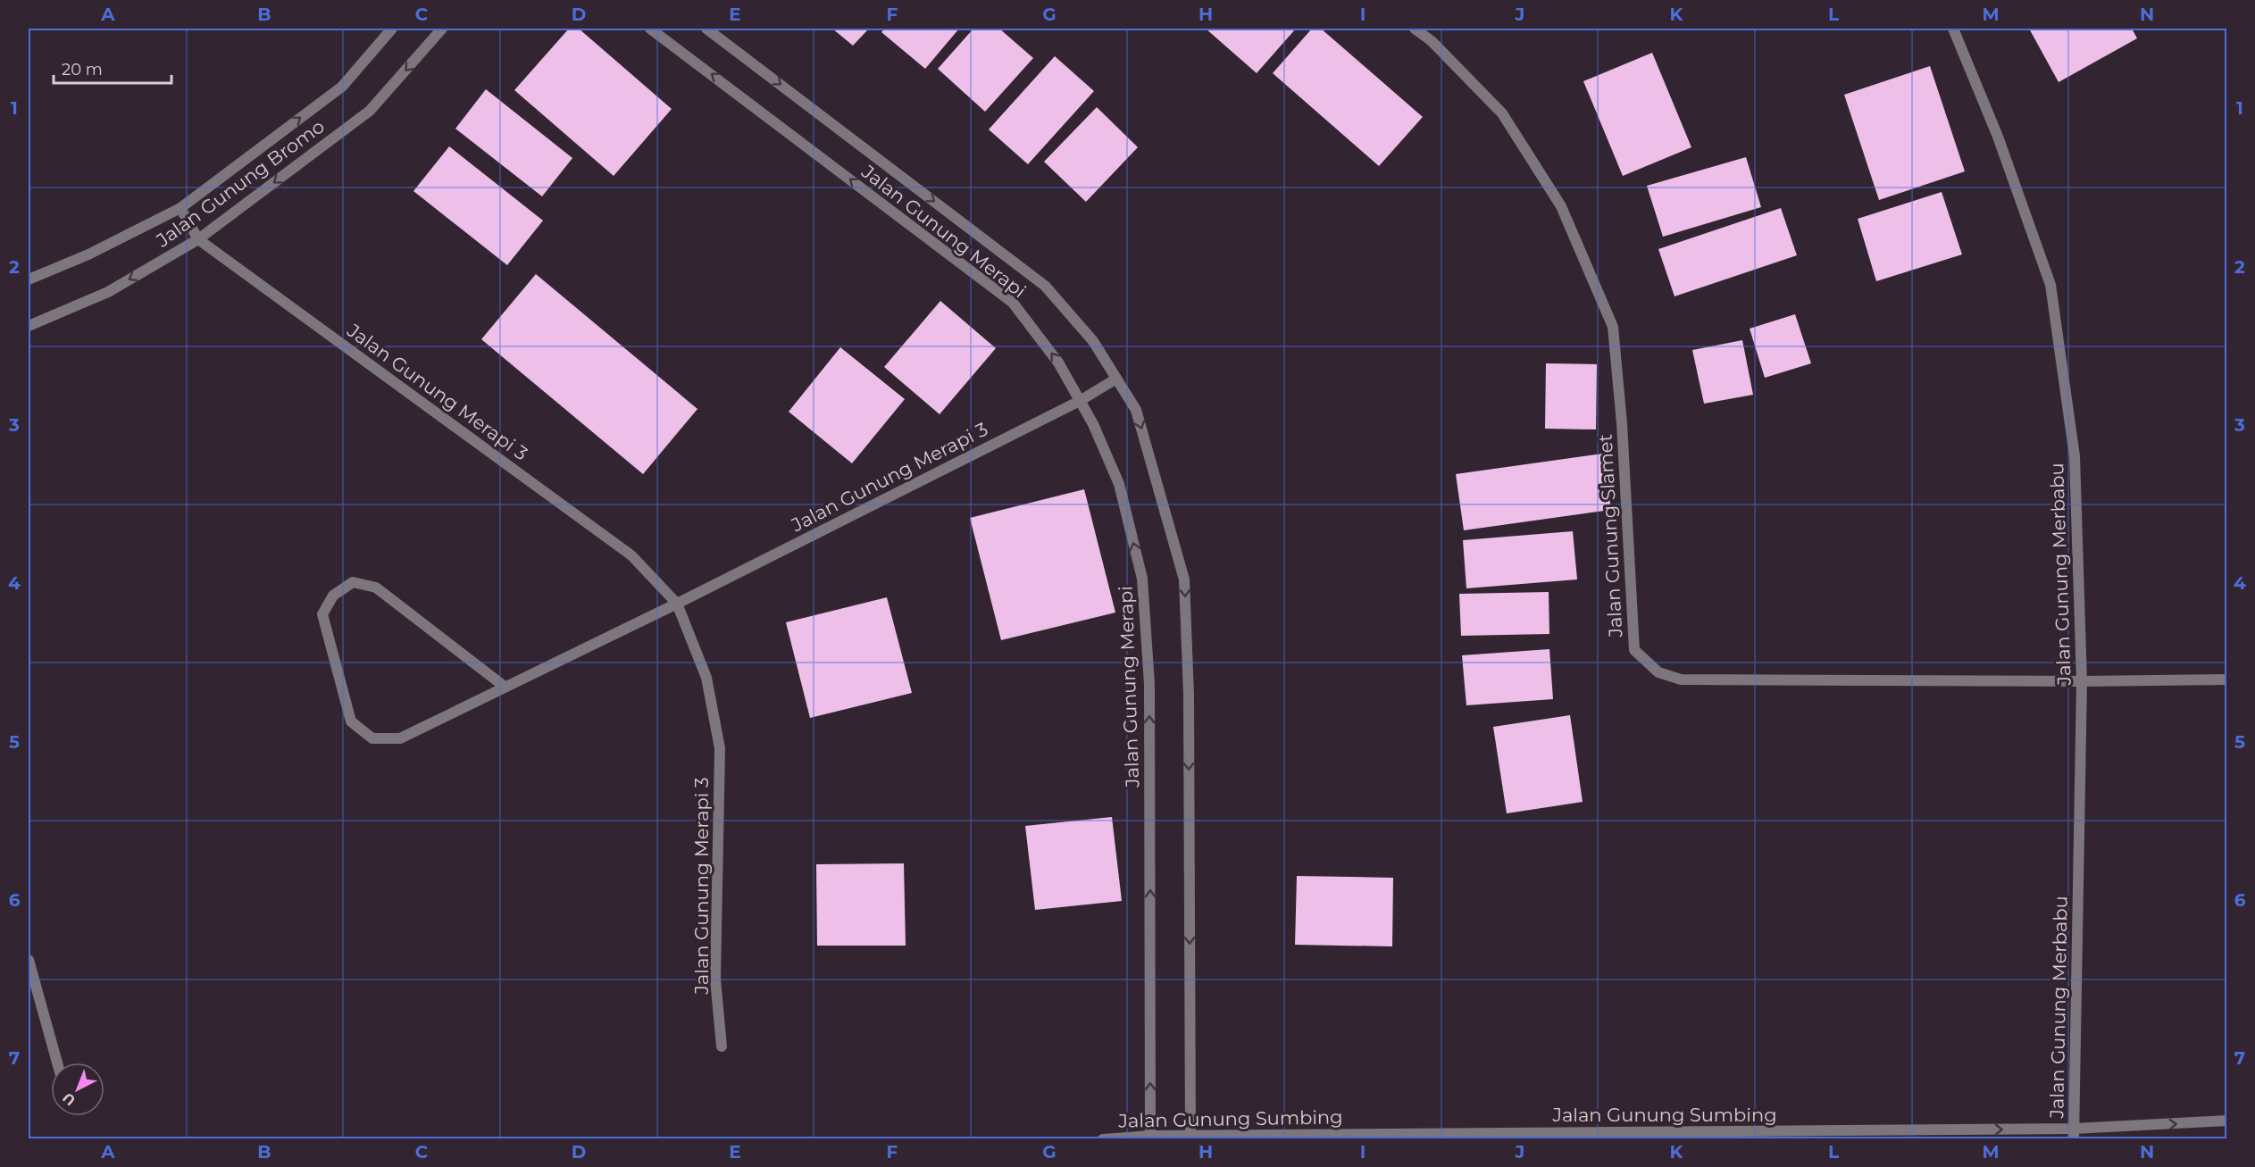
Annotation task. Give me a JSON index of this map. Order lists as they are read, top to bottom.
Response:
{
  "streets": {
    "street": [
      "Jalan Gunung Bromo",
      "Jalan Gunung Merapi",
      "Jalan Gunung Merapi 3",
      "Jalan Gunung Slamet",
      "Jalan Gunung Merbabu",
      "Jalan Gunung Sumbing"
    ]
  },
  "crossings": [
    ["Jalan Gunung Bromo", "Jalan Gunung Merapi 3"],
    ["Jalan Gunung Merapi", "Jalan Gunung Merapi 3"],
    ["Jalan Gunung Merapi", "Jalan Gunung Sumbing"],
    ["Jalan Gunung Slamet", "Jalan Gunung Merbabu"],
    ["Jalan Gunung Merbabu", "Jalan Gunung Sumbing"]
  ],
  "one_way": ["Jalan Gunung Sumbing"],
  "scale_bar": "20 m",
  "north": "bottom left",
  "grid": {
    "columns": [
      "A",
      "B",
      "C",
      "D",
      "E",
      "F",
      "G",
      "H",
      "I",
      "J",
      "K",
      "L",
      "M",
      "N"
    ],
    "rows": [
      "1",
      "2",
      "3",
      "4",
      "5",
      "6",
      "7"
    ]
  }
}
